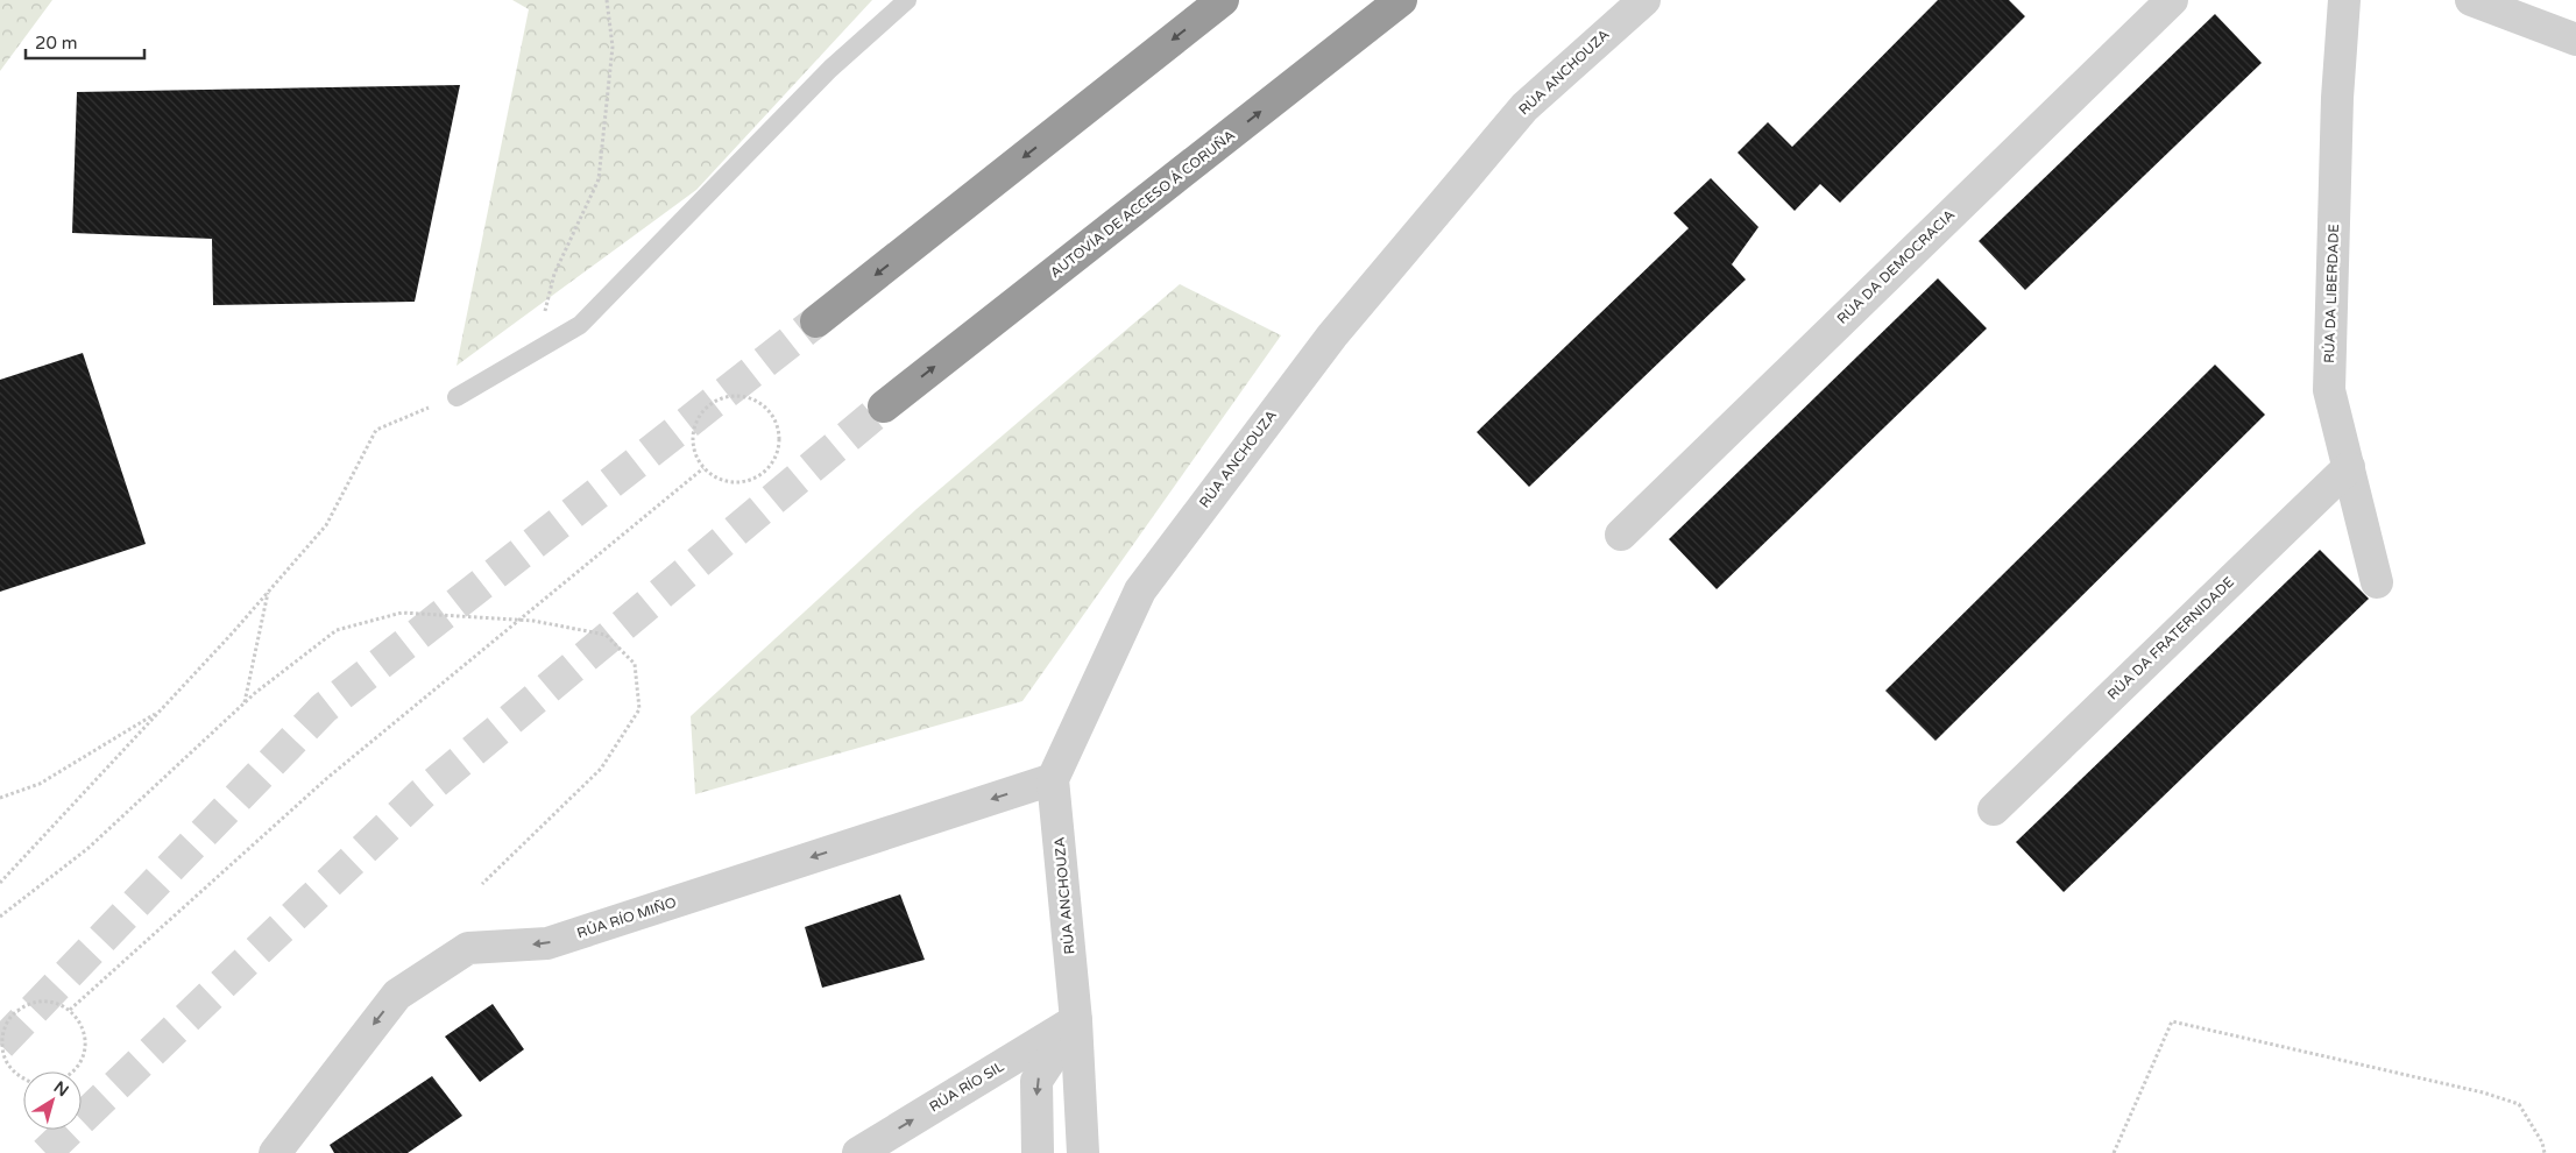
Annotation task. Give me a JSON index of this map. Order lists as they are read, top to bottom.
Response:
{
  "streets": {
    "highway": ["AUTOVÍA DE ACCESO Á CORUÑA"],
    "street": [
      "RÚA ANCHOUZA",
      "RÚA DA DEMOCRACIA",
      "RÚA DA LIBERDADE",
      "RÚA DA FRATERNIDADE",
      "RÚA RÍO MIÑO",
      "RÚA RÍO SIL"
    ]
  },
  "crossings": [
    ["RÚA ANCHOUZA", "RÚA RÍO MIÑO"],
    ["RÚA ANCHOUZA", "RÚA RÍO SIL"],
    ["RÚA DA LIBERDADE", "RÚA DA FRATERNIDADE"]
  ],
  "one_way": ["RÚA RÍO MIÑO", "RÚA RÍO SIL"],
  "scale_bar": "20 m",
  "north": "top right"
}
